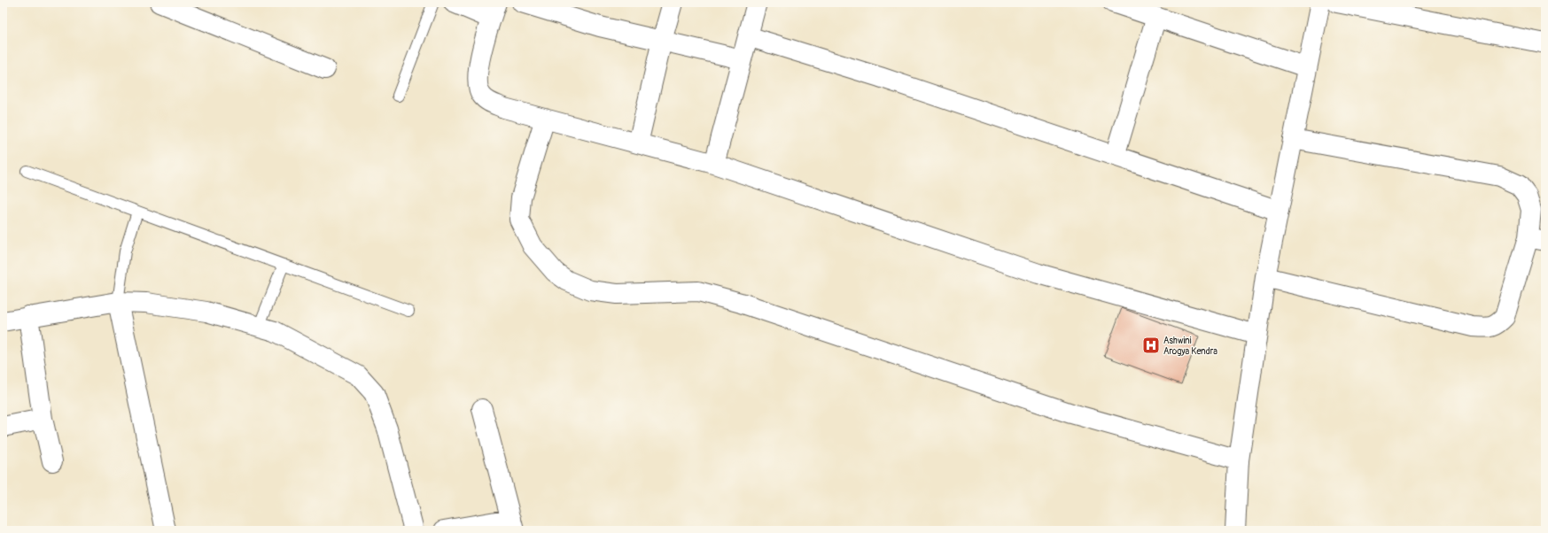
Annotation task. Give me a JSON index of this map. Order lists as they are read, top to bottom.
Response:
{
  "places": {
    "hospital": ["Ashwini Arogya Kendra"]
  }
}
